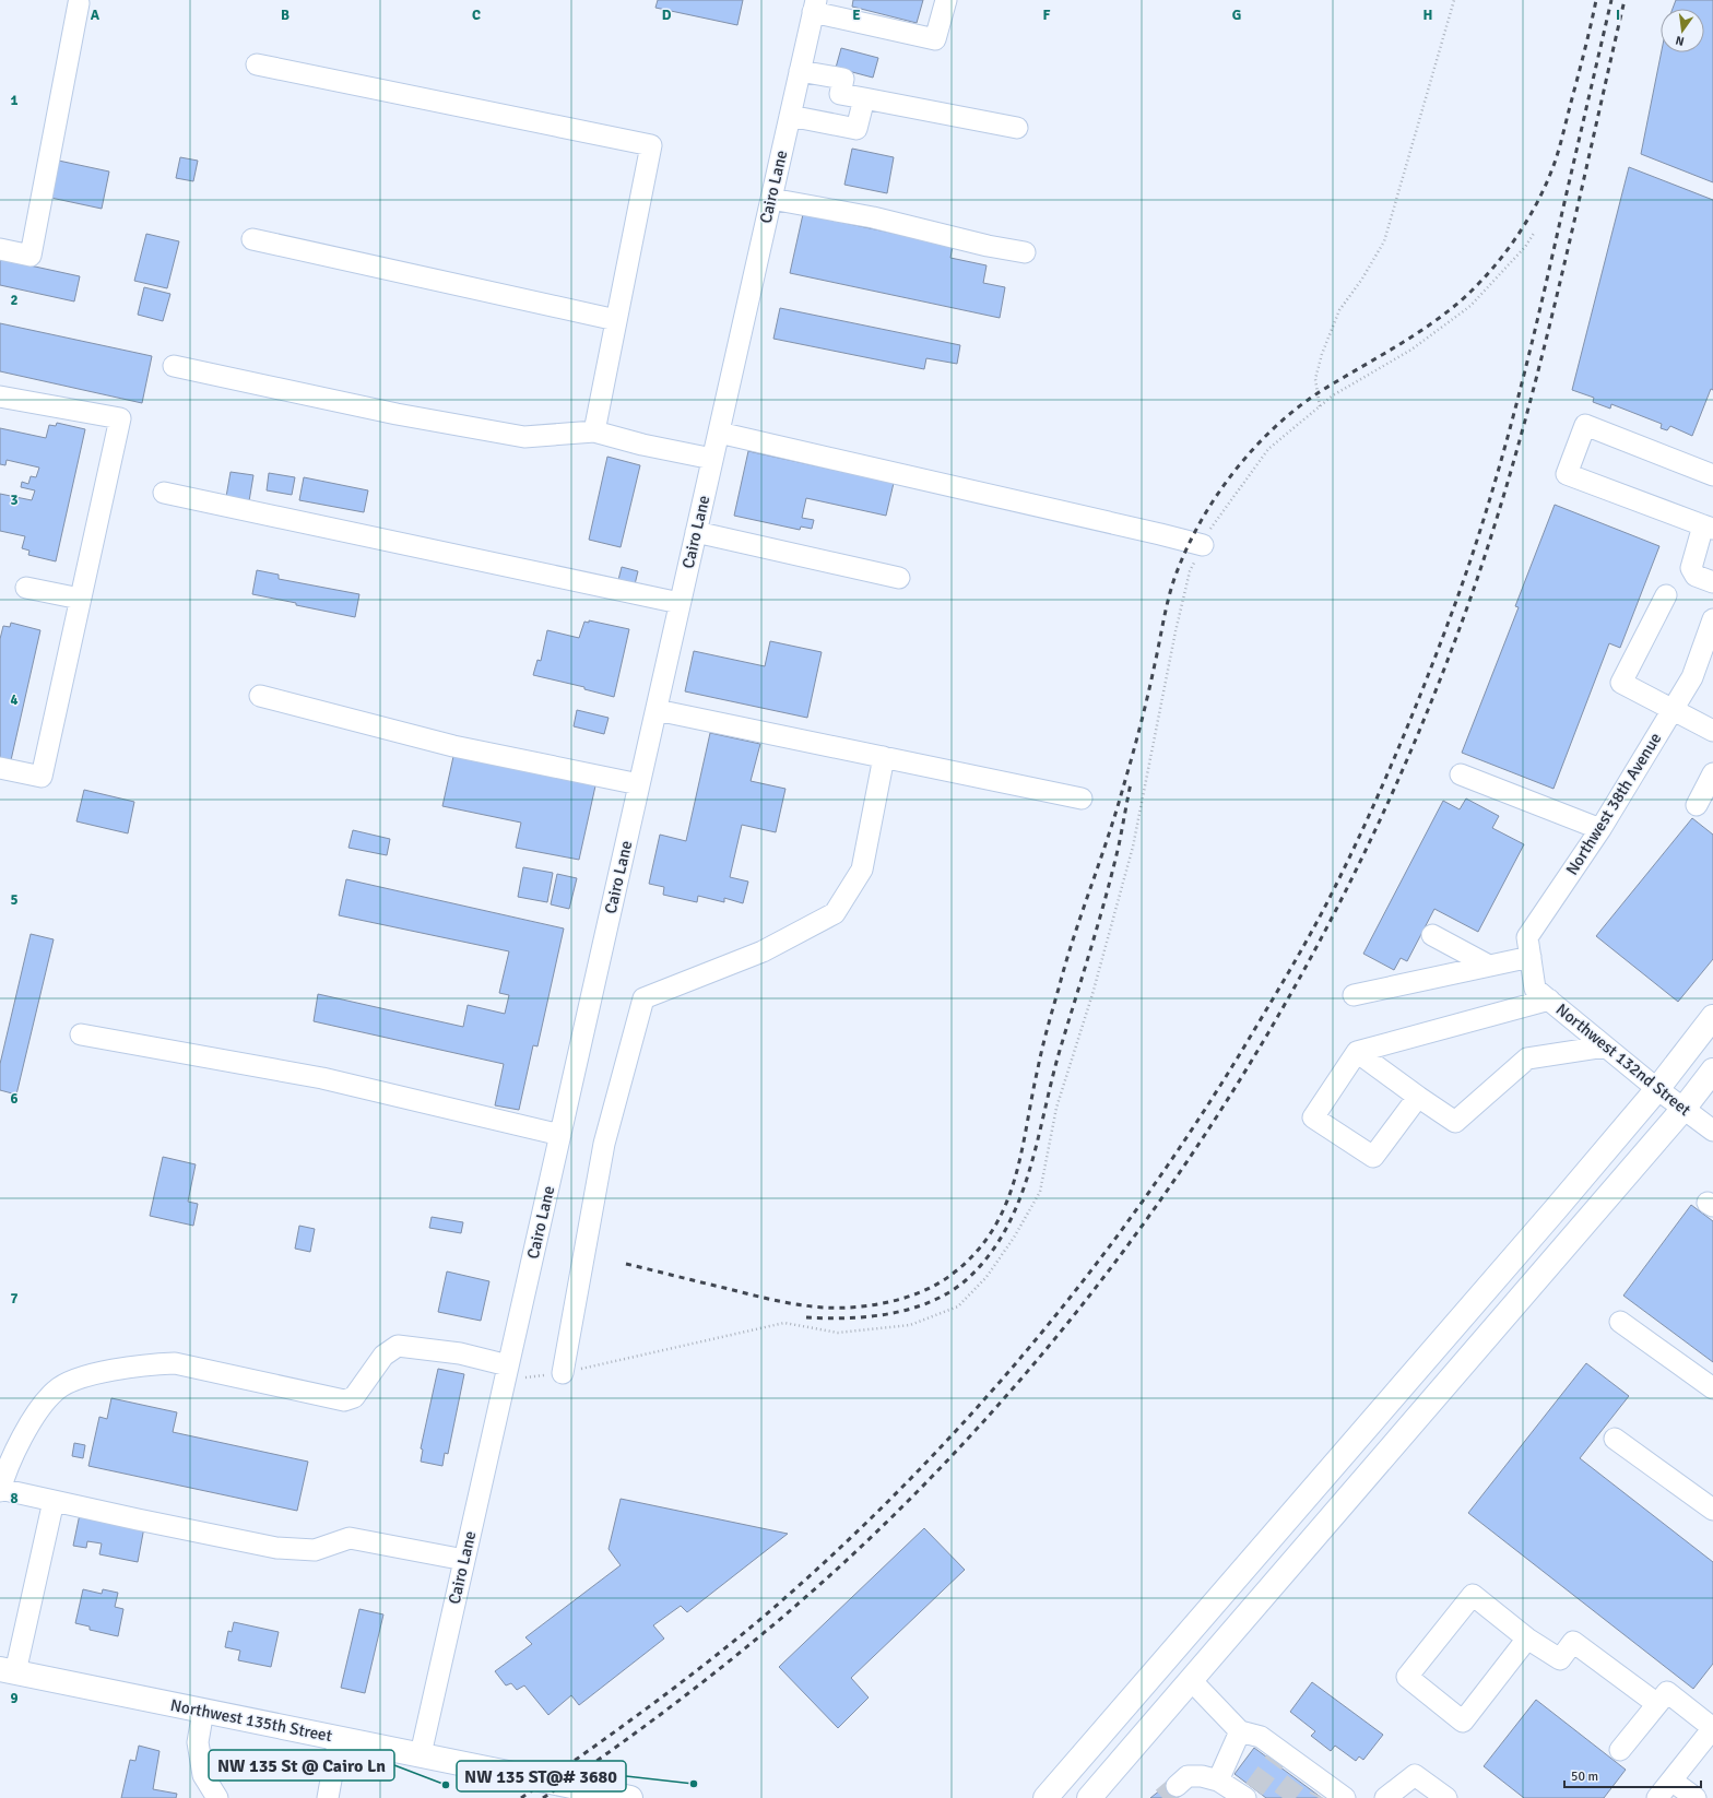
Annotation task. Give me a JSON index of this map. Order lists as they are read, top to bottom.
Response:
{
  "streets": {
    "main road": ["Northwest 135th Street"],
    "street": ["Cairo Lane", "Northwest 38th Avenue", "Northwest 132nd Street"]
  },
  "crossings": [
    ["Cairo Lane", "Northwest 135th Street"],
    ["Northwest 38th Avenue", "Northwest 132nd Street"]
  ],
  "places": ["NW 135 ST@# 3680", "NW 135 St @ Cairo Ln"],
  "scale_bar": "50 m",
  "north": "bottom",
  "grid": {
    "columns": [
      "A",
      "B",
      "C",
      "D",
      "E",
      "F",
      "G",
      "H",
      "I"
    ],
    "rows": [
      "1",
      "2",
      "3",
      "4",
      "5",
      "6",
      "7",
      "8",
      "9"
    ]
  }
}
